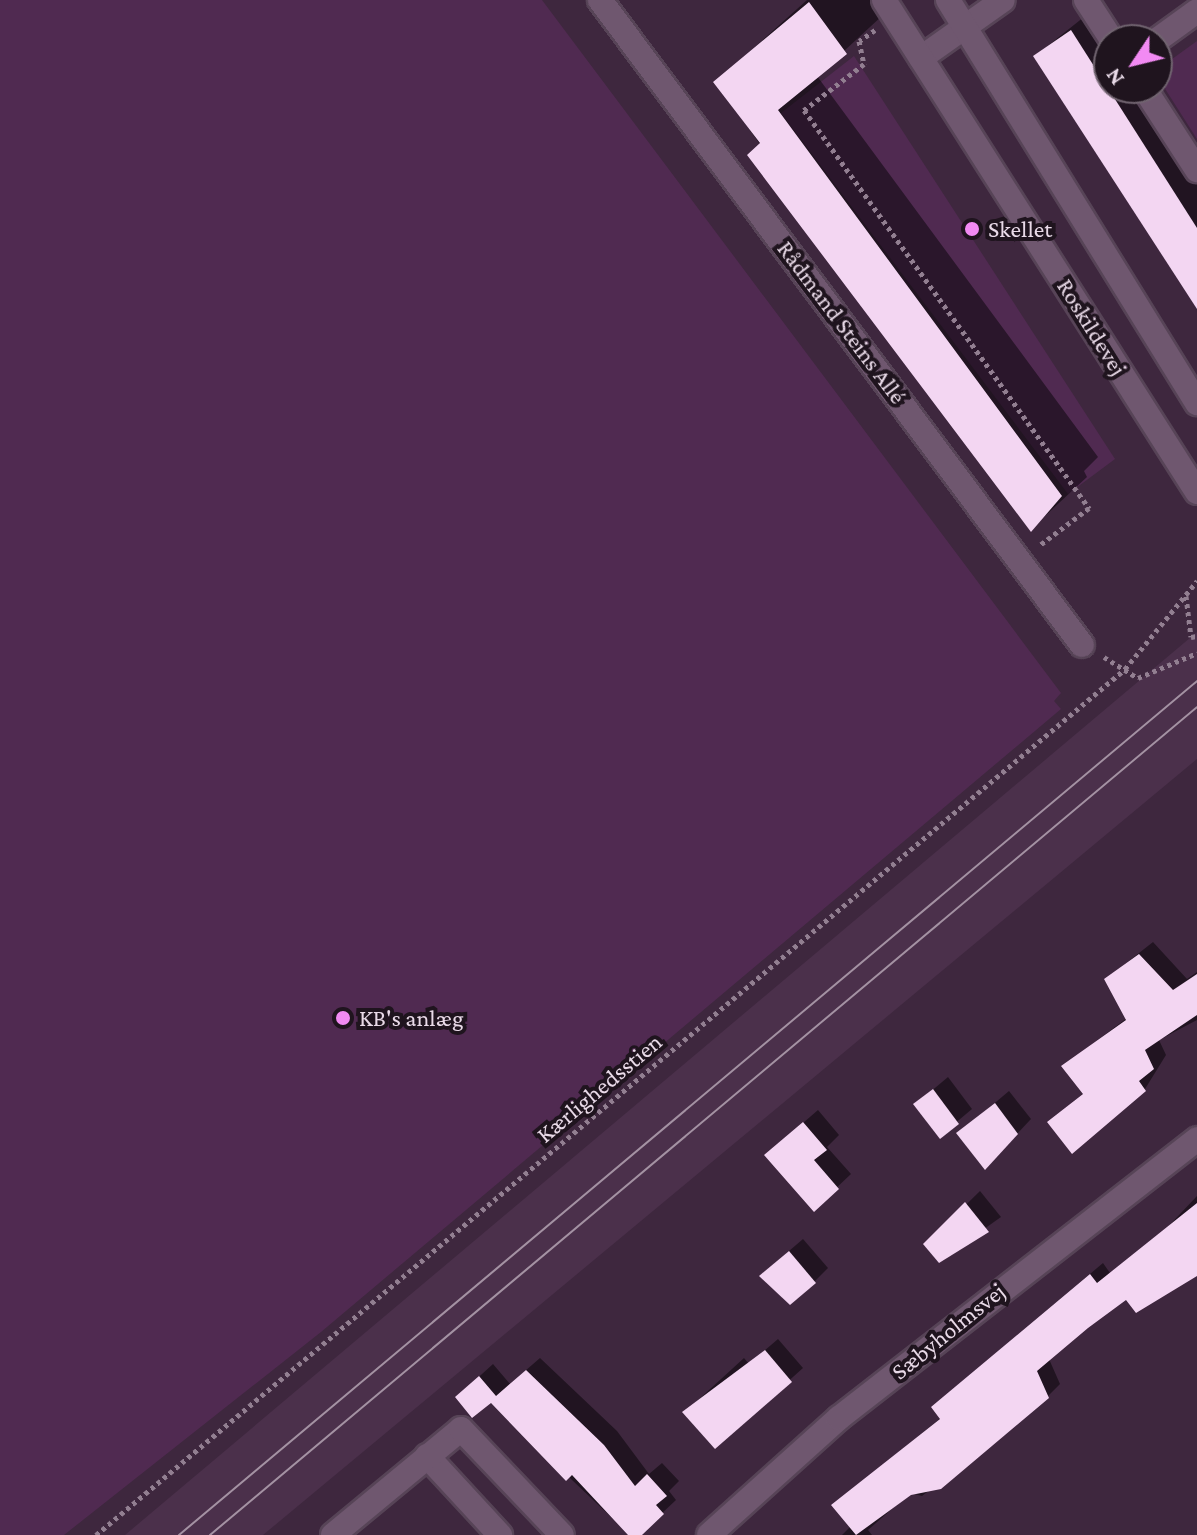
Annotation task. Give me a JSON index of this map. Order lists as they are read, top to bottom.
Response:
{
  "streets": {
    "street": ["Rådmand Steins Allé", "Roskildevej", "Sæbyholmsvej"],
    "path": ["Kærlighedsstien"]
  },
  "places": ["Skellet", "KB's anlæg"],
  "north": "bottom left"
}
